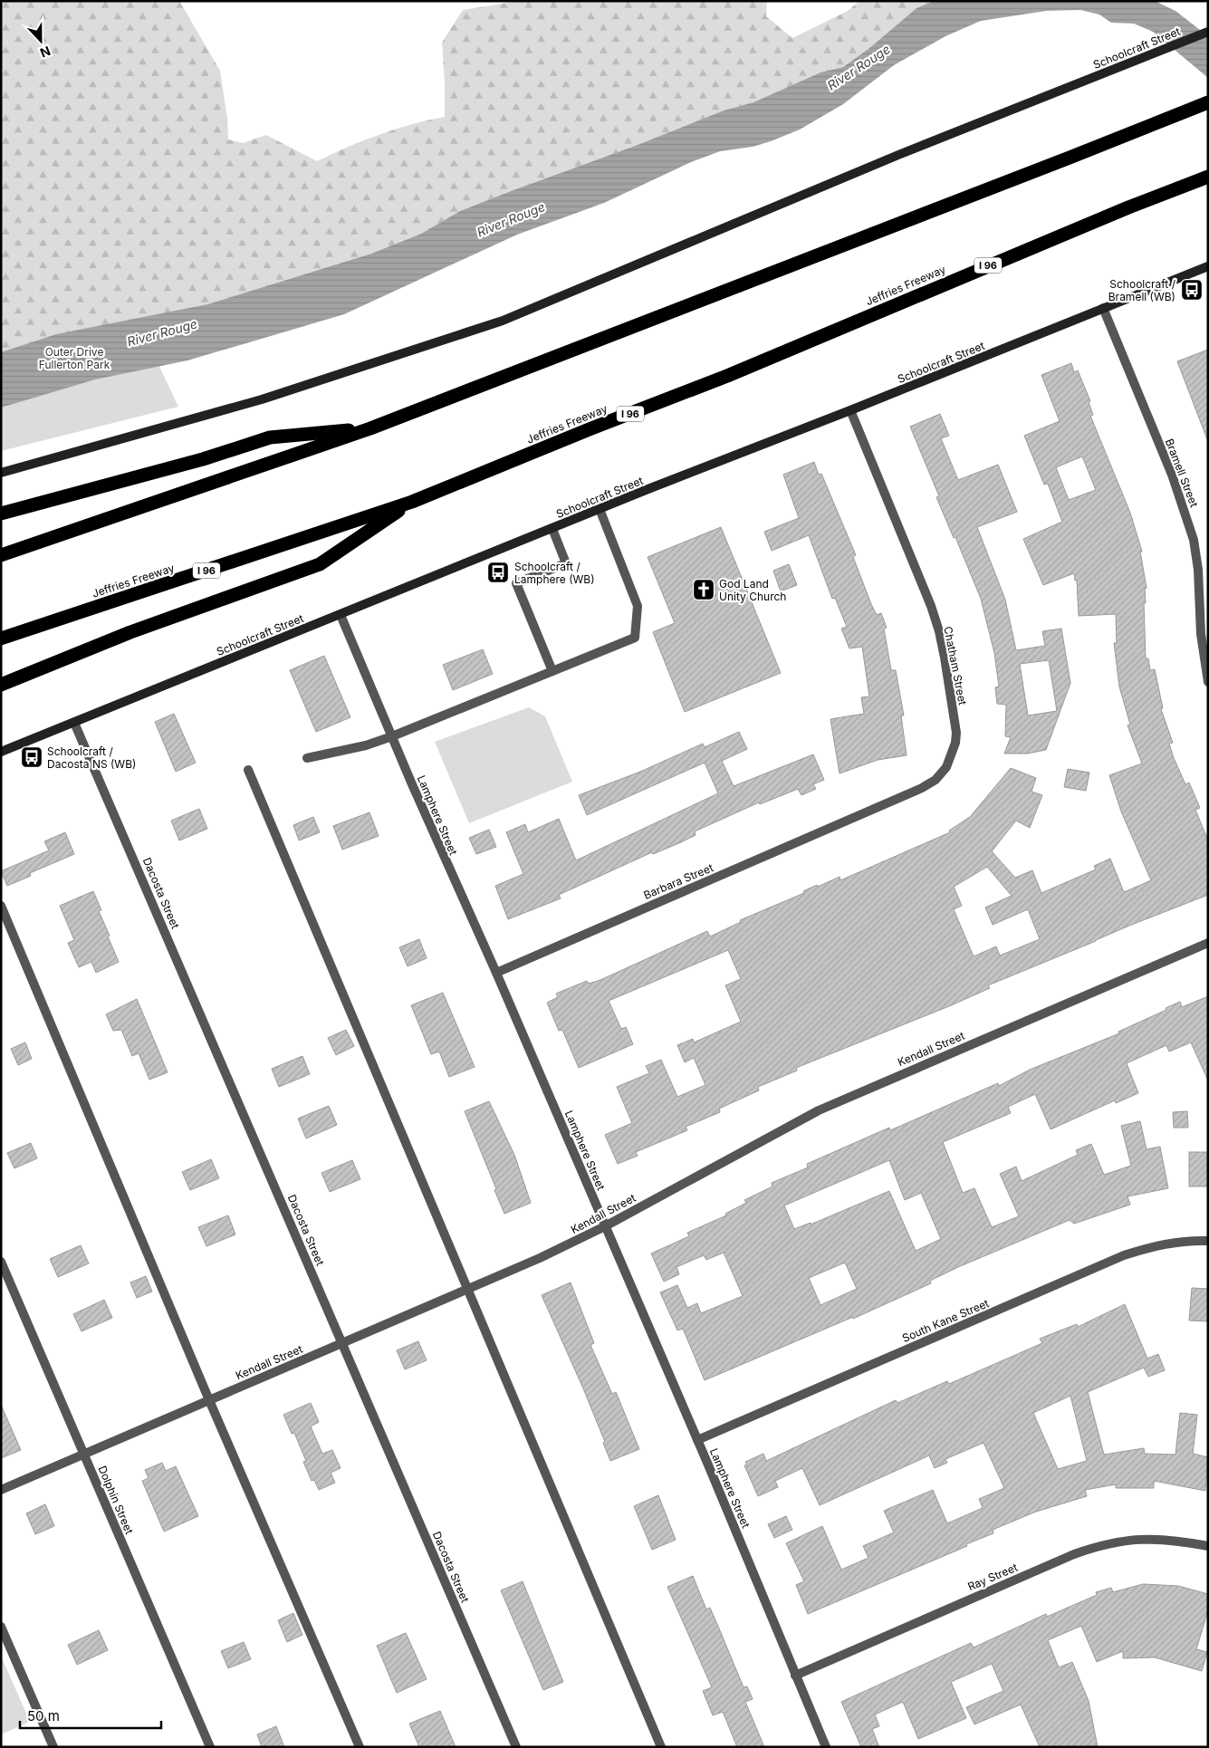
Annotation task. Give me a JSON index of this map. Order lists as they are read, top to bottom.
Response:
{
  "streets": {
    "highway": ["I 96", "Jeffries Freeway"],
    "main road": ["Schoolcraft Street"],
    "street": [
      "Bramell Street",
      "Chatham Street",
      "Lamphere Street",
      "Barbara Street",
      "Dacosta Street",
      "Kendall Street",
      "South Kane Street",
      "Dolphin Street",
      "Ray Street"
    ]
  },
  "crossings": [
    ["Schoolcraft Street", "Bramell Street"],
    ["Schoolcraft Street", "Chatham Street"],
    ["Schoolcraft Street", "Lamphere Street"],
    ["Schoolcraft Street", "Dacosta Street"],
    ["Chatham Street", "Barbara Street"],
    ["Lamphere Street", "Barbara Street"],
    ["Lamphere Street", "Kendall Street"],
    ["Lamphere Street", "South Kane Street"],
    ["Lamphere Street", "Ray Street"],
    ["Dacosta Street", "Kendall Street"],
    ["Kendall Street", "Dolphin Street"]
  ],
  "water": ["River Rouge"],
  "parks": ["Outer Drive Fullerton Park"],
  "places": {
    "bus stop": ["Schoolcraft / Bramell (WB)", "Schoolcraft / Lamphere (WB)", "Schoolcraft / Dacosta NS (WB)"],
    "church": ["God Land Unity Church"]
  },
  "scale_bar": "50 m",
  "north": "bottom"
}
